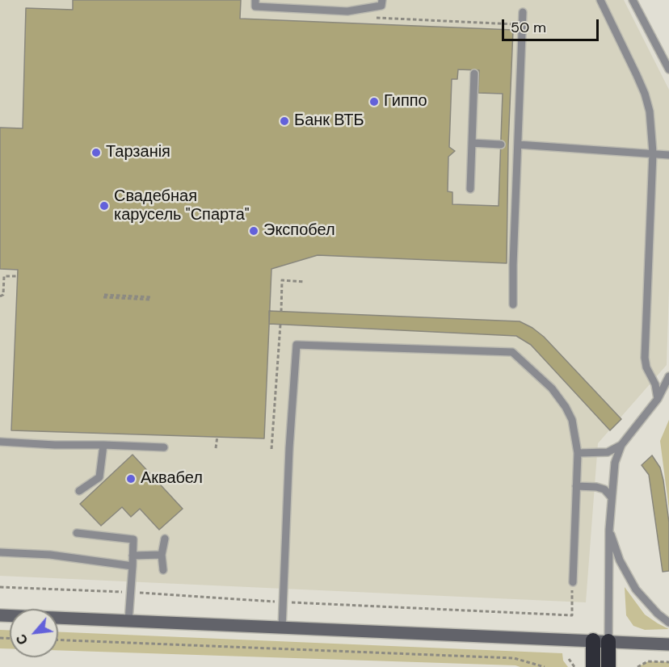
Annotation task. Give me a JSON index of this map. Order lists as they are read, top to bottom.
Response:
{
  "places": [
    "Гиппо",
    "Банк ВТБ",
    "Тарзанія",
    "Свадебная карусель \"Спарта\"",
    "Экспобел",
    "Аквабел"
  ],
  "scale_bar": "50 m",
  "north": "bottom left"
}
